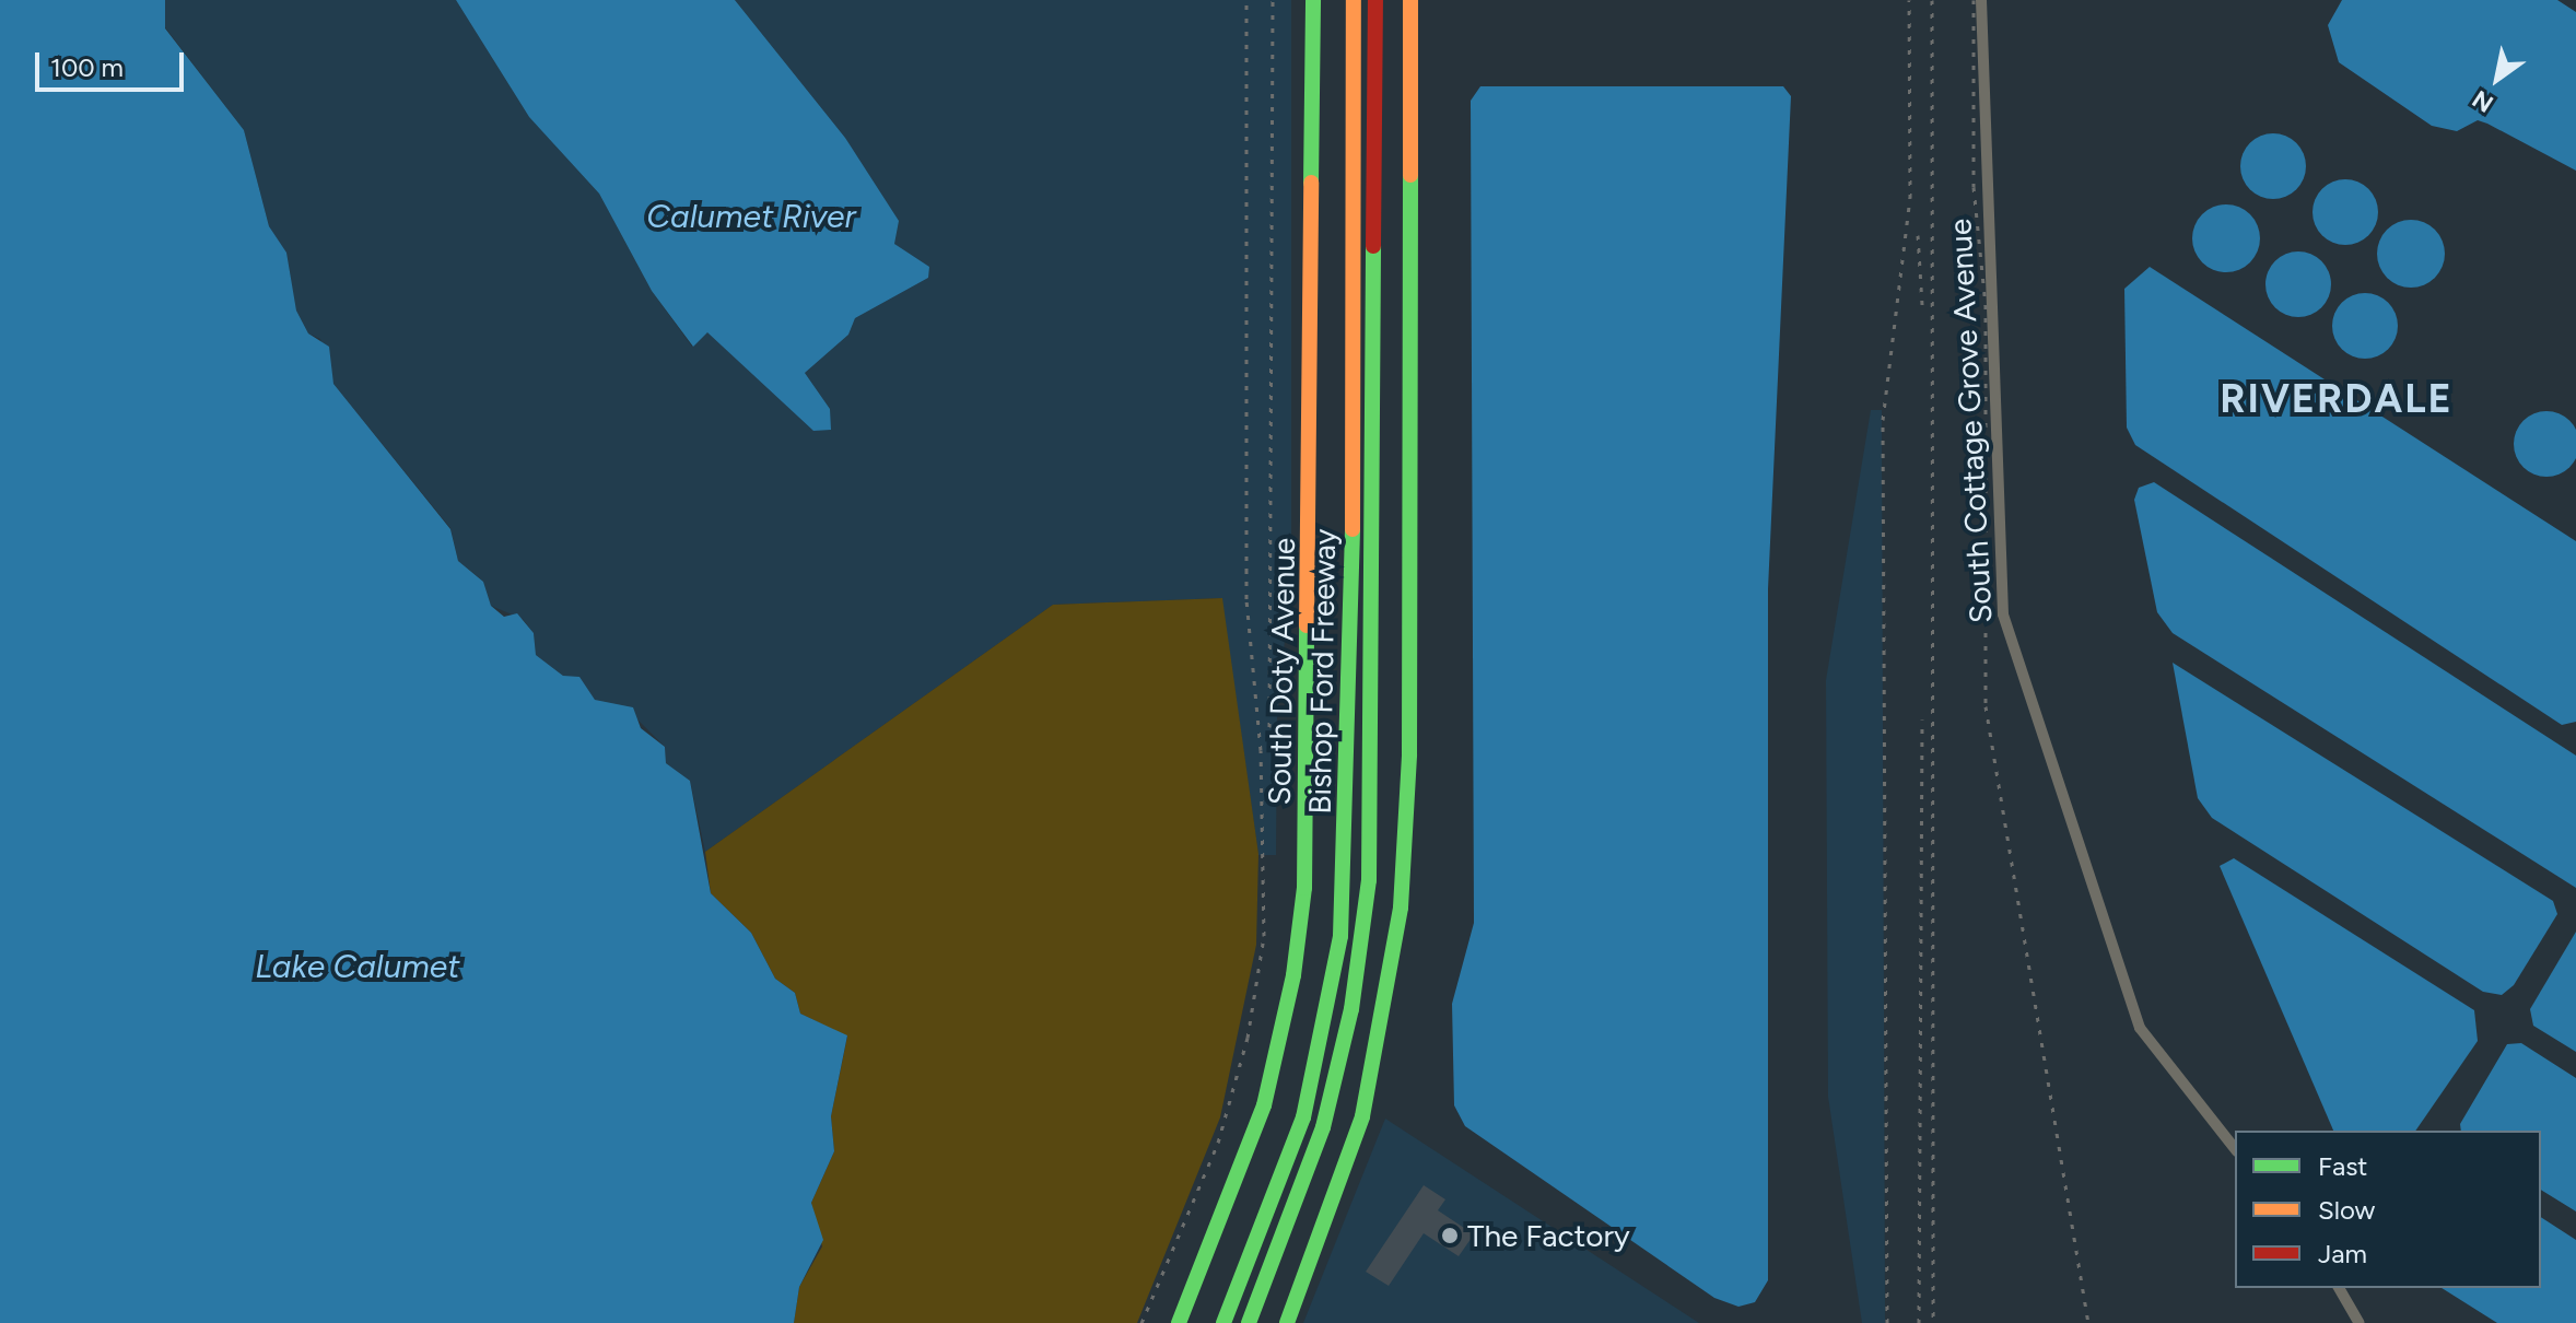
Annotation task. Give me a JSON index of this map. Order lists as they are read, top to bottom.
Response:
{
  "streets": {
    "main road": ["South Doty Avenue", "Bishop Ford Freeway"],
    "street": ["South Cottage Grove Avenue"]
  },
  "districts": ["RIVERDALE"],
  "water": ["Calumet River", "Lake Calumet"],
  "places": ["The Factory"],
  "legend": ["Fast", "Slow", "Jam"],
  "scale_bar": "100 m",
  "north": "bottom left"
}
